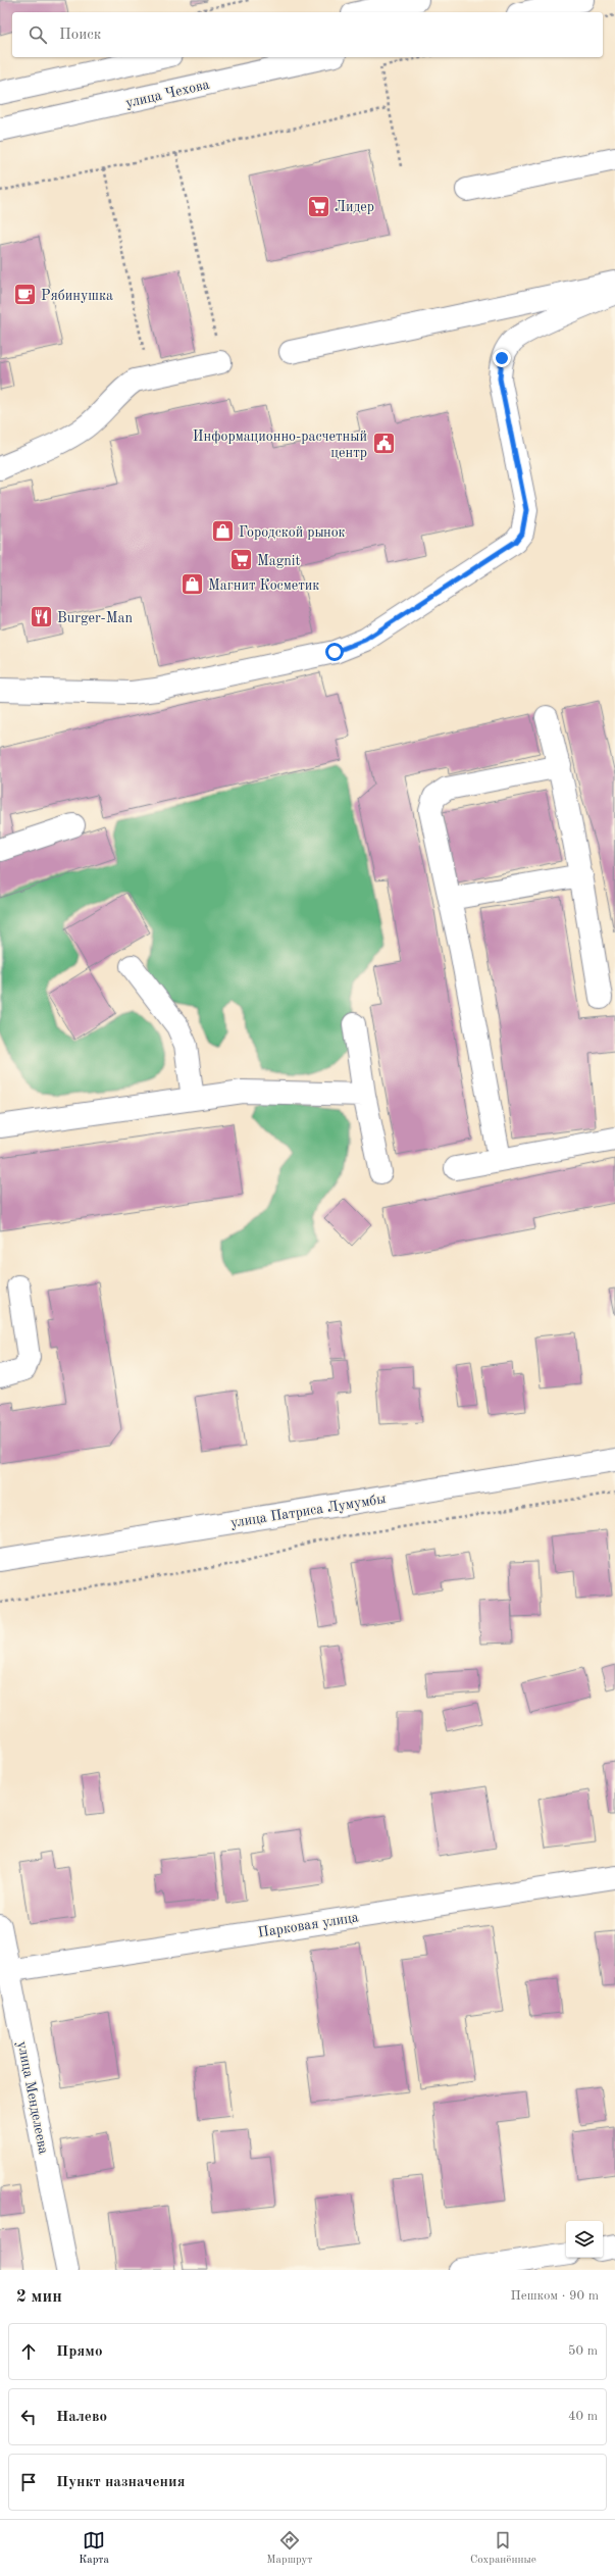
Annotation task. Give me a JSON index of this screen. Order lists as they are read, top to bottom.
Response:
{
  "streets": {
    "street": [
      "улица Чехова",
      "улица Патриса Лумумбы",
      "Парковая улица",
      "улица Менделеева"
    ]
  },
  "crossings": [
    ["Парковая улица", "улица Менделеева"]
  ],
  "places": {
    "supermarket": ["Лидер", "Magnit"],
    "cafe": ["Рябинушка"],
    "public building": ["Информационно-расчетный центр"],
    "shop": ["Городской рынок", "Магнит Косметик"],
    "restaurant": ["Burger-Man"]
  },
  "page": {
    "search": "Поиск",
    "heading": ["2 мин", "Пешком · 90 m"],
    "list": [
      ["Прямо", "50 m"],
      ["Налево", "40 m"],
      "Пункт назначения"
    ],
    "nav": ["Карта", "Маршрут", "Сохранённые"]
  }
}
